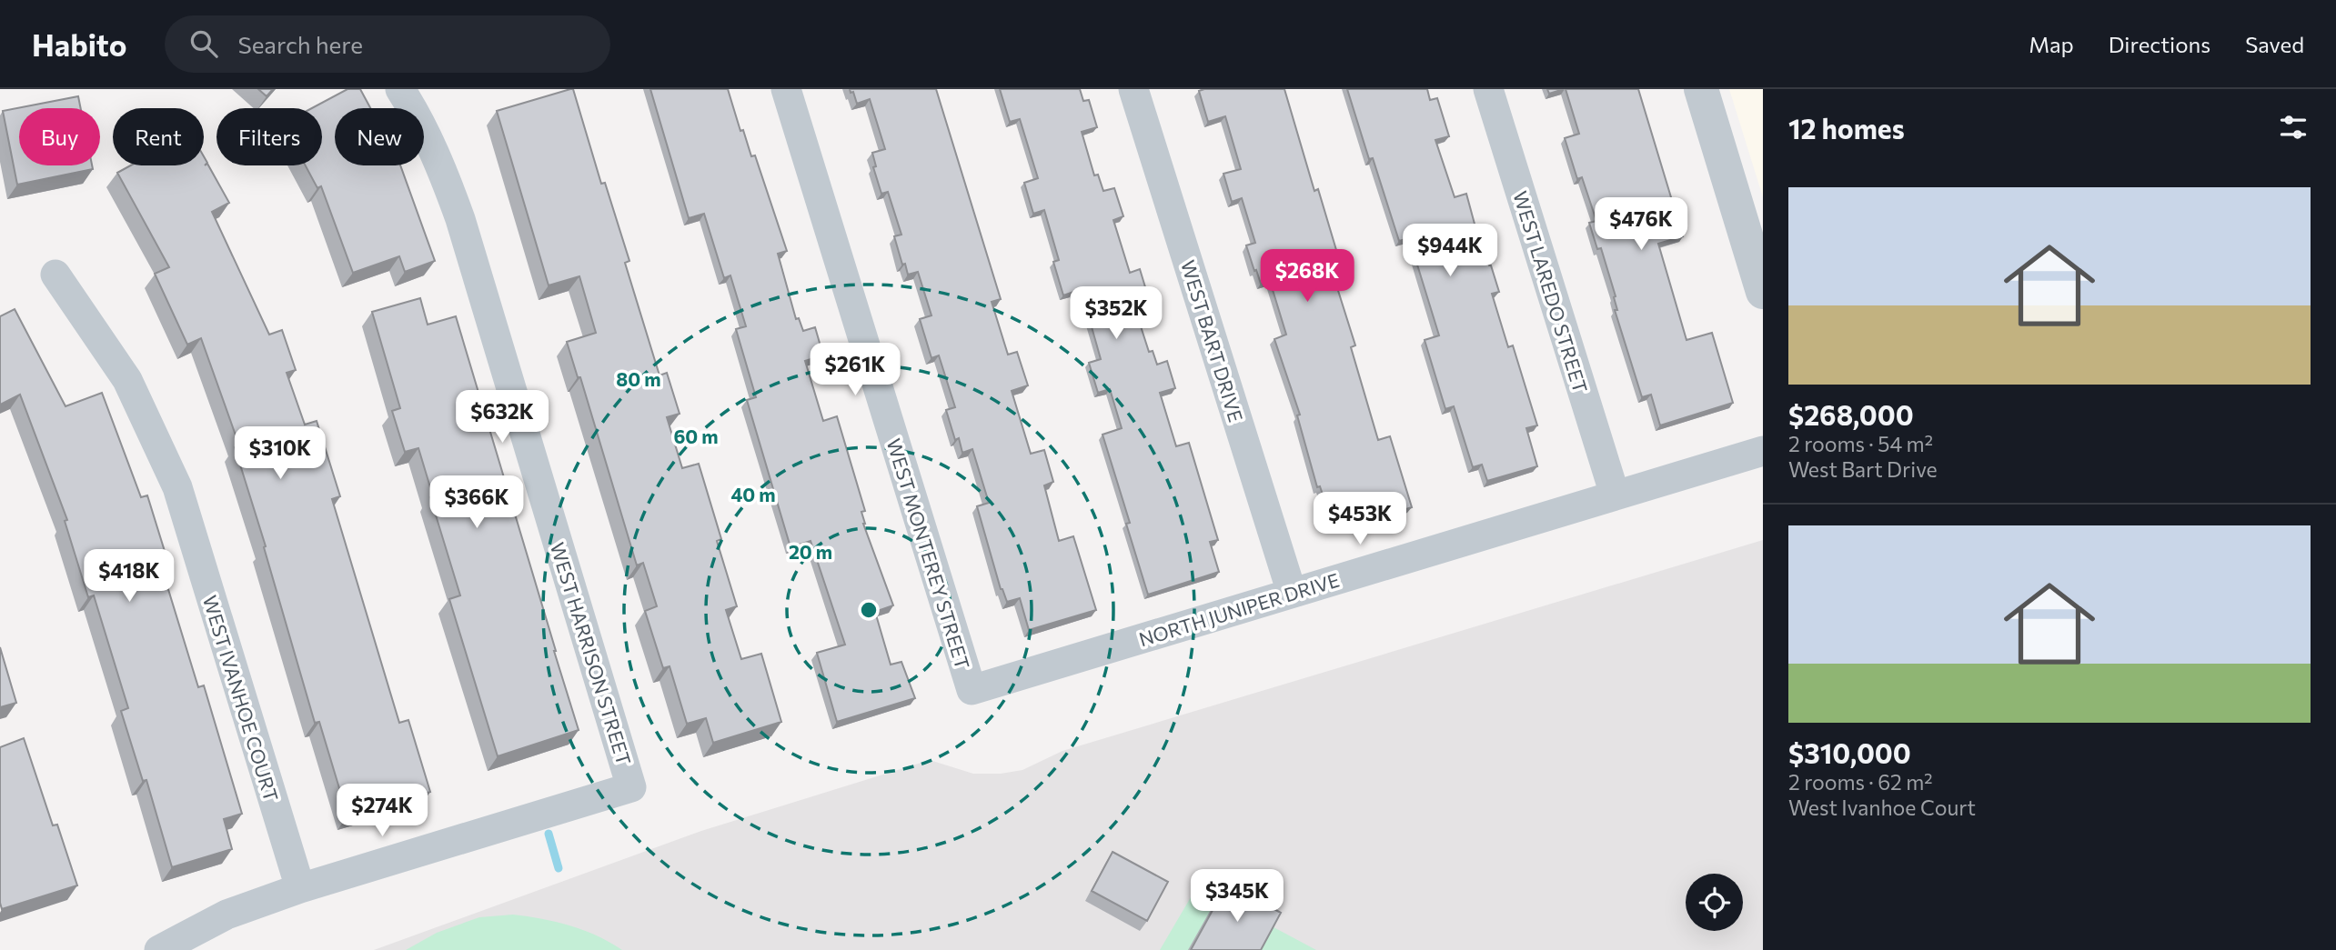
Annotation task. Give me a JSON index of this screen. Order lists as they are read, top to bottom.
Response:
{
  "streets": {
    "street": [
      "WEST LAREDO STREET",
      "WEST BART DRIVE",
      "WEST MONTEREY STREET",
      "NORTH JUNIPER DRIVE",
      "WEST HARRISON STREET",
      "WEST IVANHOE COURT"
    ]
  },
  "crossings": [
    ["WEST LAREDO STREET", "NORTH JUNIPER DRIVE"],
    ["WEST BART DRIVE", "NORTH JUNIPER DRIVE"],
    ["WEST MONTEREY STREET", "NORTH JUNIPER DRIVE"],
    ["WEST HARRISON STREET", "WEST IVANHOE COURT"]
  ],
  "page": {
    "header": "Habito",
    "search": "Search here",
    "nav": ["Map", "Directions", "Saved"],
    "heading": "12 homes",
    "chip": [
      "Buy",
      "Rent",
      "Filters",
      "New"
    ],
    "list": [
      {
        "name": "$268,000",
        "note": "2 rooms · 54 m² · West Bart Drive"
      },
      {
        "name": "$310,000",
        "note": "2 rooms · 62 m² · West Ivanhoe Court"
      }
    ],
    "price": [
      "$476K",
      "$944K",
      "$268K",
      "$352K",
      "$261K",
      "$632K",
      "$310K",
      "$366K",
      "$453K",
      "$418K",
      "$274K",
      "$345K"
    ]
  },
  "rings": [
    "80 m",
    "60 m",
    "40 m",
    "20 m"
  ]
}
